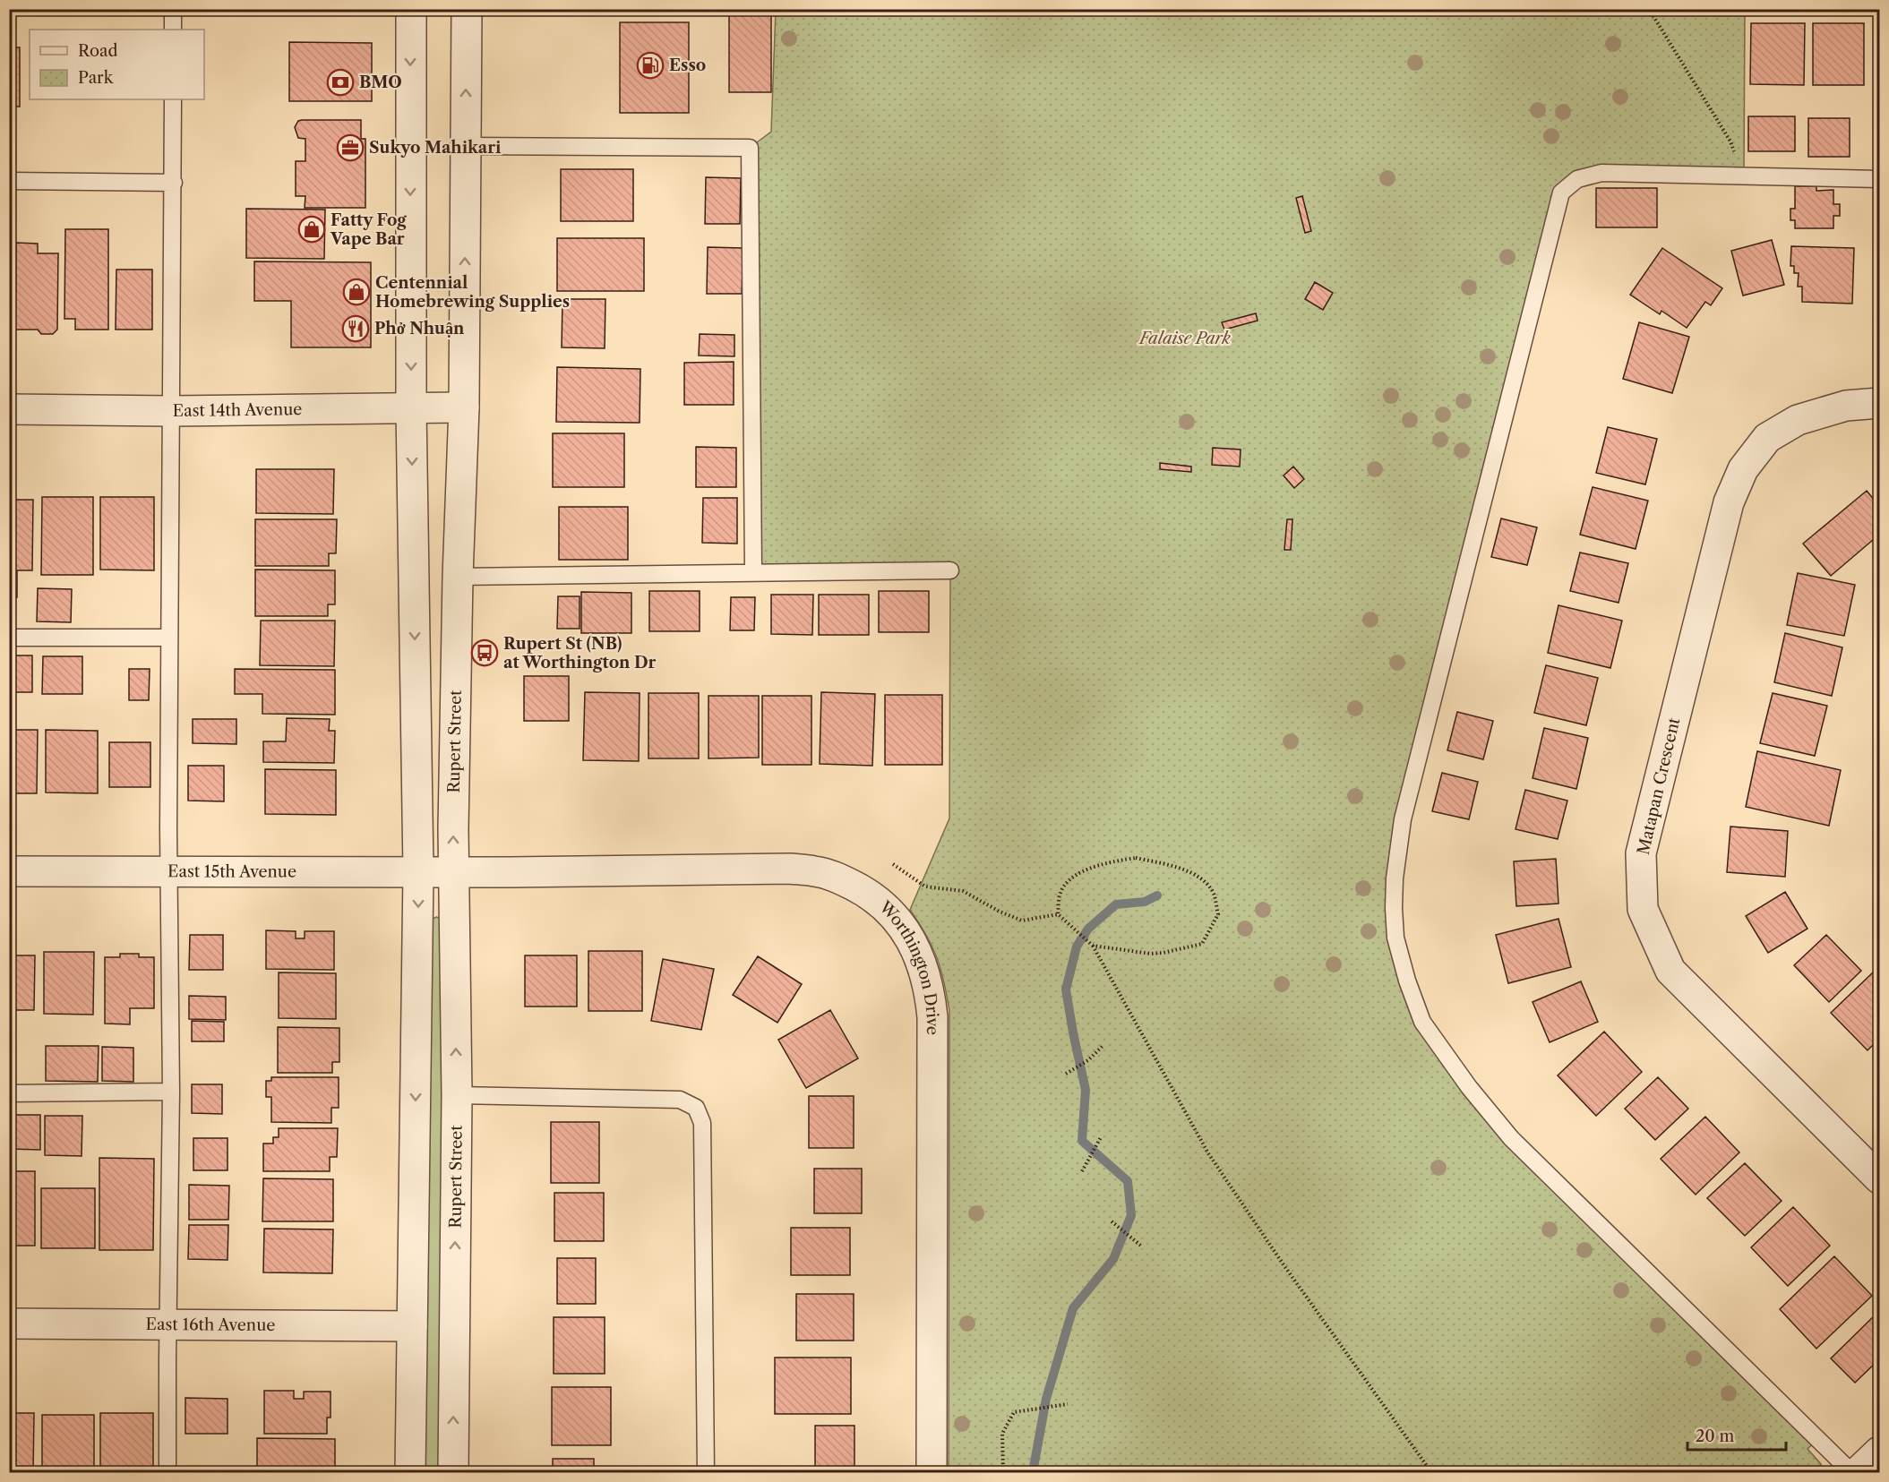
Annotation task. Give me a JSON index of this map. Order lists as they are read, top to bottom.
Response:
{
  "streets": {
    "street": [
      "East 14th Avenue",
      "Rupert Street",
      "Matapan Crescent",
      "East 15th Avenue",
      "Worthington Drive",
      "East 16th Avenue"
    ]
  },
  "crossings": [
    ["East 14th Avenue", "Rupert Street"],
    ["Rupert Street", "East 15th Avenue"],
    ["Rupert Street", "Worthington Drive"],
    ["East 15th Avenue", "Worthington Drive"]
  ],
  "parks": ["Falaise Park"],
  "places": {
    "fuel station": ["Esso"],
    "bank": ["BMO"],
    "office": ["Sukyo Mahikari"],
    "shop": ["Fatty Fog Vape Bar", "Centennial Homebrewing Supplies"],
    "restaurant": ["Phở Nhuận"],
    "bus stop": ["Rupert St (NB) at Worthington Dr"]
  },
  "legend": ["Road", "Park"],
  "scale_bar": "20 m"
}
